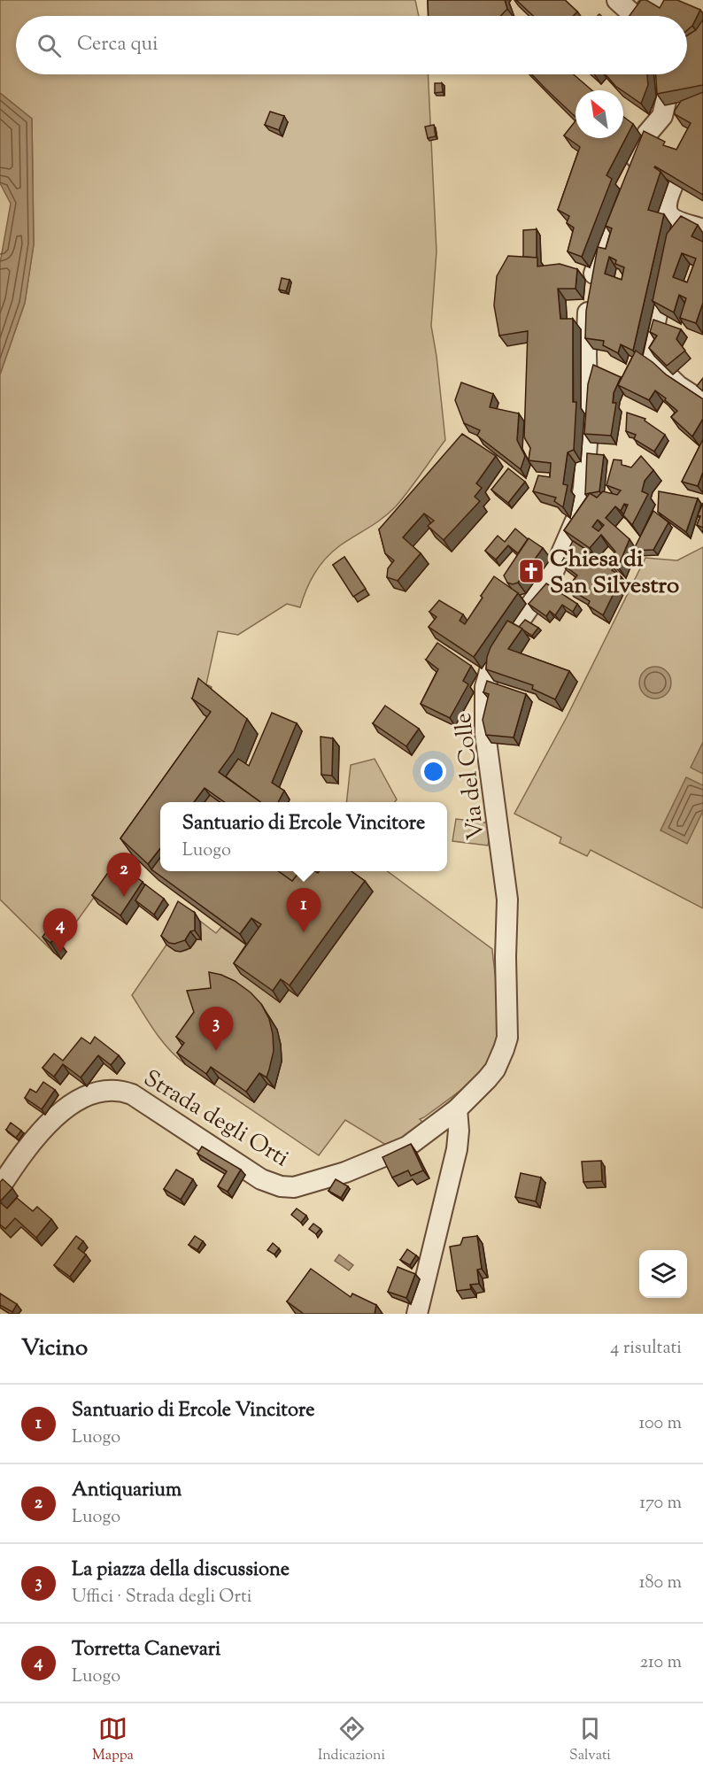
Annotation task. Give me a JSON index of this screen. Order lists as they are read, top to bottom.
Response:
{
  "streets": {
    "street": ["Via del Colle", "Strada degli Orti"]
  },
  "crossings": [
    ["Via del Colle", "Strada degli Orti"]
  ],
  "places": {
    "church": ["Chiesa di San Silvestro"]
  },
  "north": "top left",
  "page": {
    "search": "Cerca qui",
    "popup": ["Santuario di Ercole Vincitore", "Luogo"],
    "pins": [
      "2",
      "1",
      "4",
      "3"
    ],
    "heading": ["Vicino", "4 risultati"],
    "list": [
      {
        "mark": "1",
        "name": "Santuario di Ercole Vincitore",
        "note": "Luogo",
        "value": "100 m"
      },
      {
        "mark": "2",
        "name": "Antiquarium",
        "note": "Luogo",
        "value": "170 m"
      },
      {
        "mark": "3",
        "name": "La piazza della discussione",
        "note": "Uffici · Strada degli Orti",
        "value": "180 m"
      },
      {
        "mark": "4",
        "name": "Torretta Canevari",
        "note": "Luogo",
        "value": "210 m"
      }
    ],
    "nav": ["Mappa", "Indicazioni", "Salvati"]
  }
}
